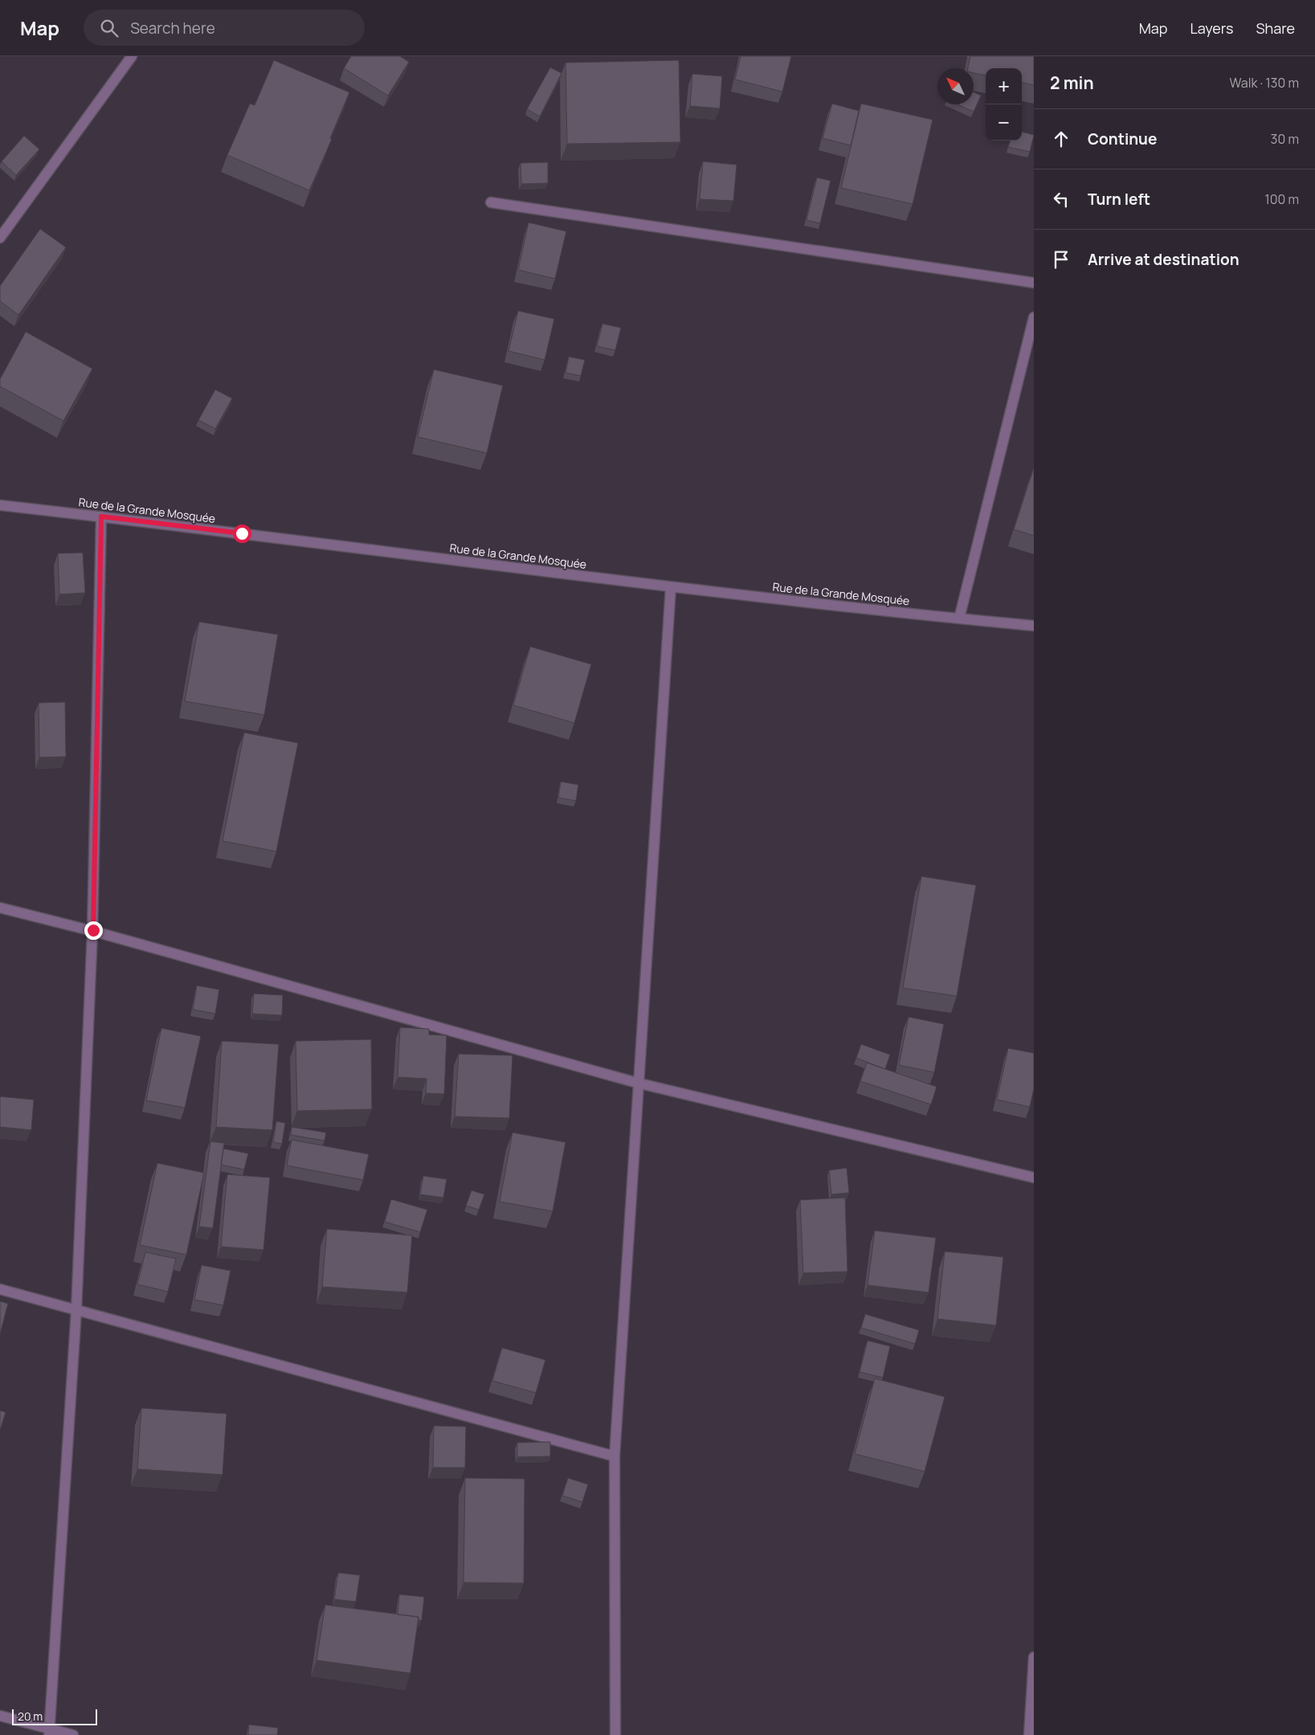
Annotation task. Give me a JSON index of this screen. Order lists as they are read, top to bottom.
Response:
{
  "streets": {
    "street": ["Rue de la Grande Mosquée"]
  },
  "scale_bar": "20 m",
  "north": "top left",
  "page": {
    "header": "Map",
    "search": "Search here",
    "nav": ["Map", "Layers", "Share"],
    "heading": ["2 min", "Walk · 130 m"],
    "map_buttons": ["+", "−"],
    "list": [
      ["Continue", "30 m"],
      ["Turn left", "100 m"],
      "Arrive at destination"
    ],
    "scale": "20 m"
  }
}
